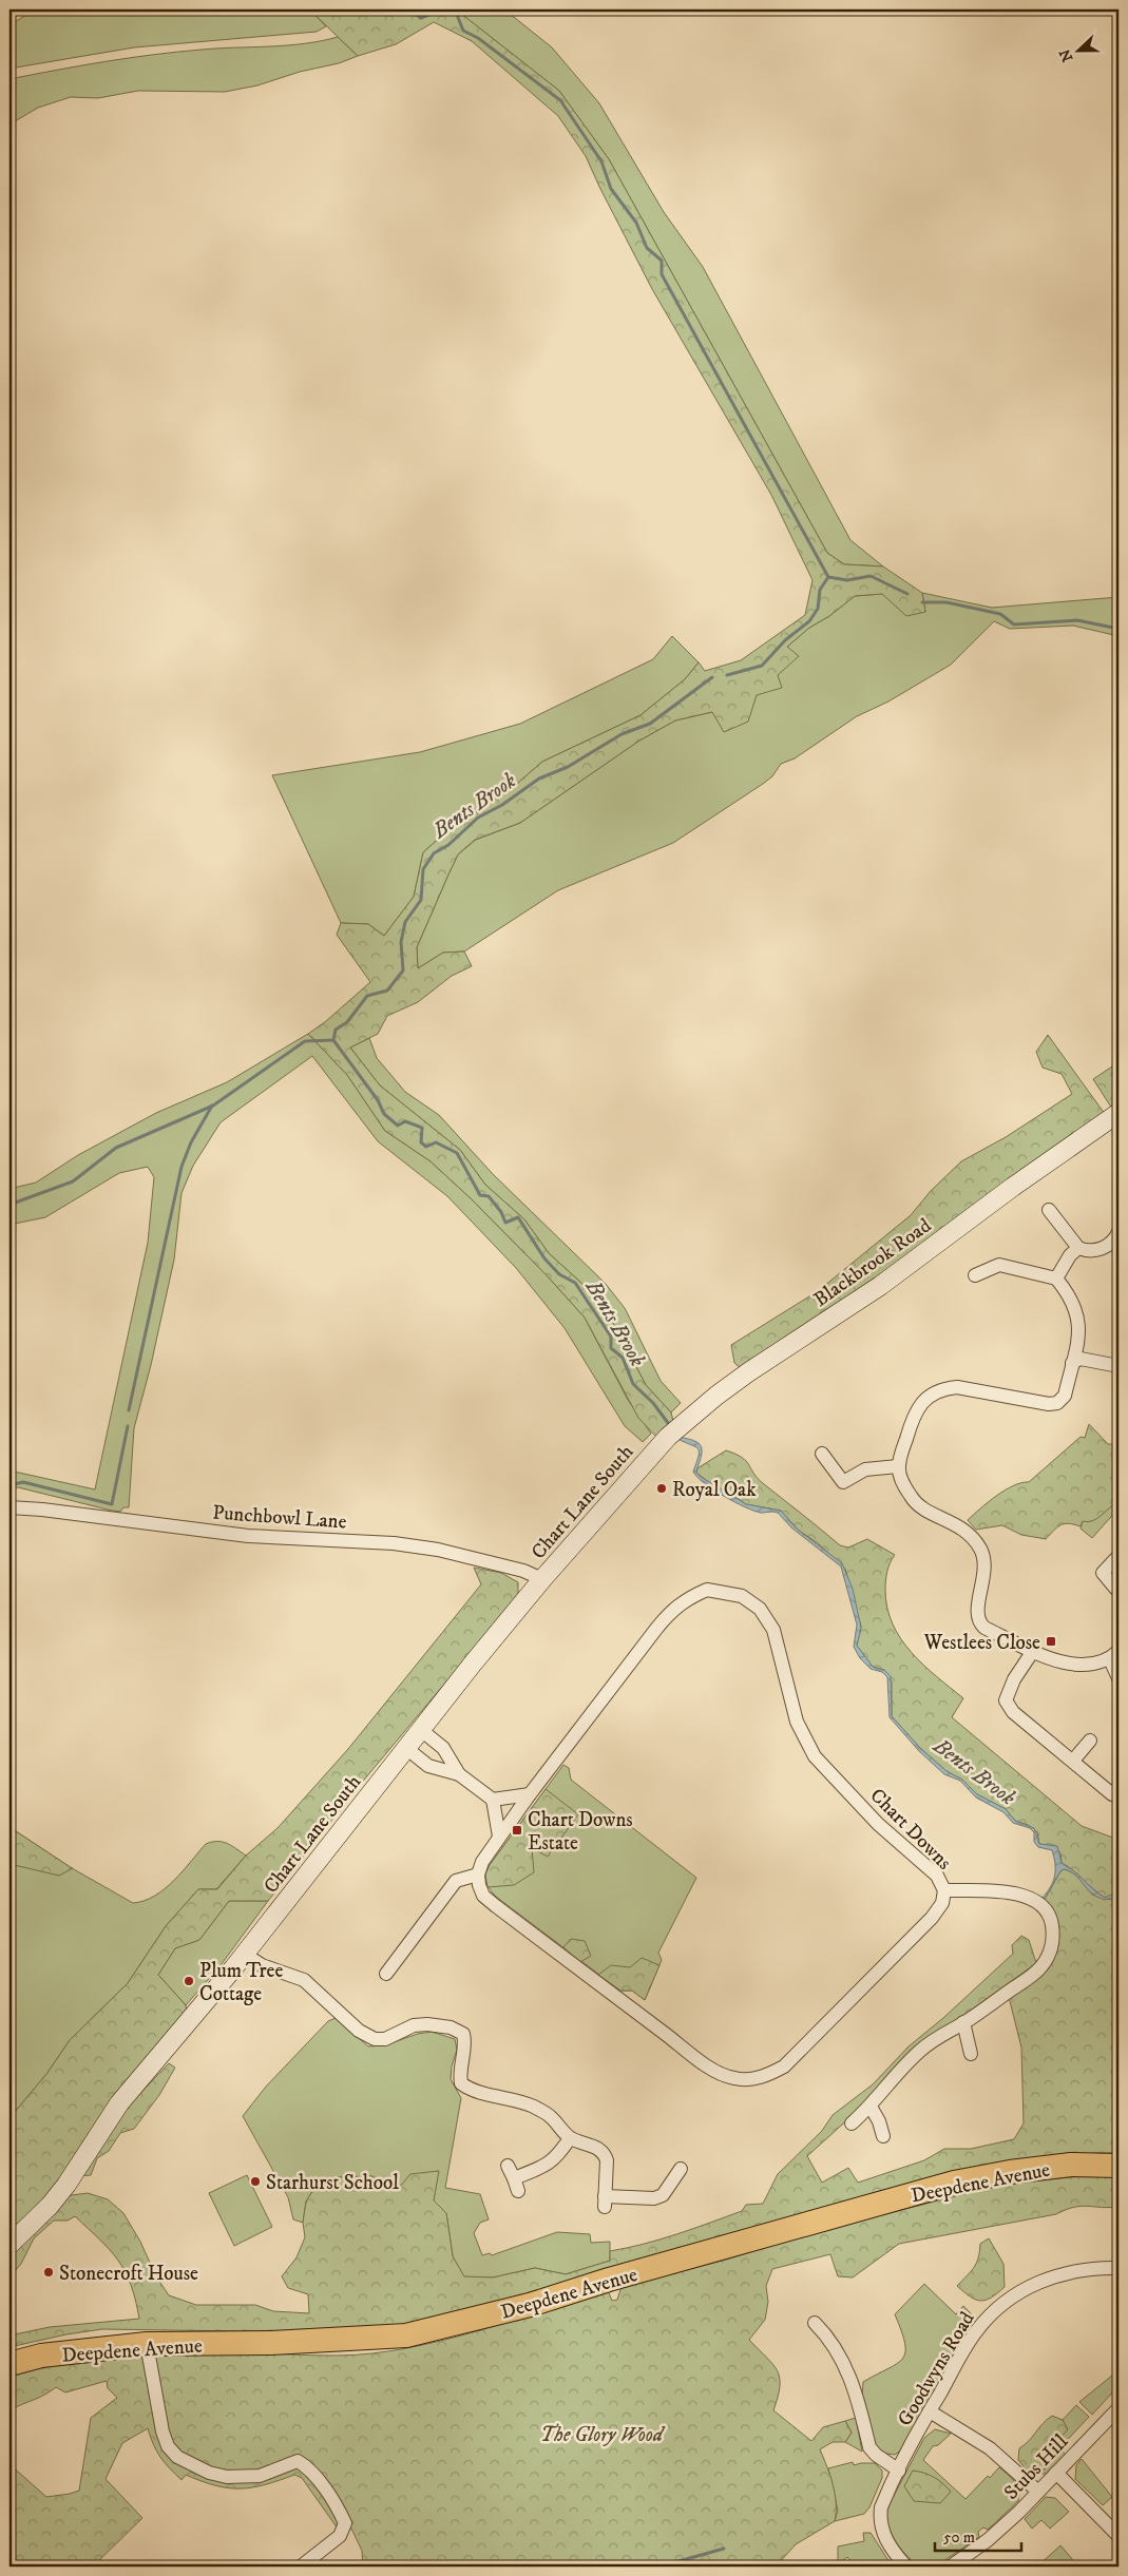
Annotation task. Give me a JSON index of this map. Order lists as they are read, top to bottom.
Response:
{
  "streets": {
    "highway": ["Deepdene Avenue"],
    "street": [
      "Blackbrook Road",
      "Chart Lane South",
      "Punchbowl Lane",
      "Chart Downs",
      "Goodwyns Road",
      "Stubs Hill"
    ]
  },
  "crossings": [
    ["Blackbrook Road", "Chart Lane South"],
    ["Chart Lane South", "Punchbowl Lane"]
  ],
  "water": ["Bents Brook"],
  "parks": ["The Glory Wood"],
  "places": {
    "other": [
      "Royal Oak",
      "Plum Tree Cottage",
      "Starhurst School",
      "Stonecroft House"
    ],
    "transit": ["Westlees Close", "Chart Downs Estate"]
  },
  "scale_bar": "50 m",
  "north": "left"
}
